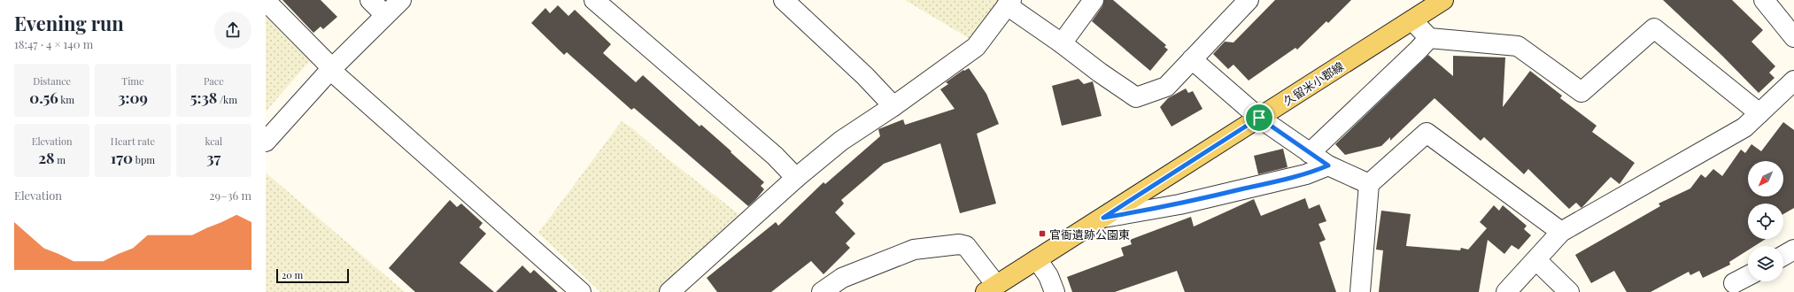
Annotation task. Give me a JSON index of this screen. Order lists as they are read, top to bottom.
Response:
{
  "streets": {
    "main road": ["久留米小郡線"]
  },
  "places": {
    "transit": ["官衙遺跡公園東"]
  },
  "scale_bar": "20 m",
  "north": "bottom left",
  "page": {
    "heading": ["Evening run", "18:47 · 4 × 140 m"],
    "stats": [
      ["Distance", "0.56 km"],
      ["Time", "3:09"],
      ["Pace", "5:38 /km"],
      ["Elevation", "28 m"],
      ["Heart rate", "170 bpm"],
      ["kcal", "37"]
    ],
    "chart": ["Elevation", "29–36 m"],
    "scale": "20 m"
  }
}
